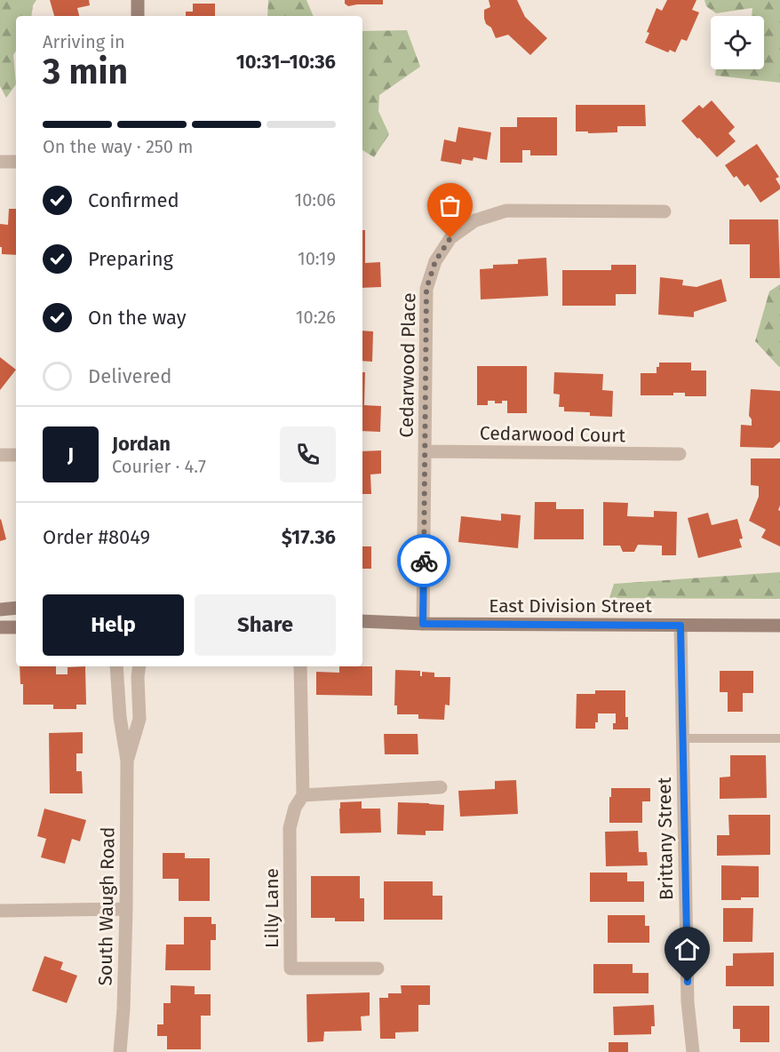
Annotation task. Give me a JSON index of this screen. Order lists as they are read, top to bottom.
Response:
{
  "streets": {
    "street": [
      "Cedarwood Place",
      "Cedarwood Court",
      "East Division Street",
      "Brittany Street",
      "South Waugh Road",
      "Lilly Lane"
    ]
  },
  "crossings": [
    ["Cedarwood Place", "Cedarwood Court"],
    ["Cedarwood Place", "East Division Street"],
    ["East Division Street", "Brittany Street"]
  ],
  "page": {
    "heading": ["3 min", "Arriving in", "10:31–10:36"],
    "panel": [
      "Jordan",
      "Courier · 4.7",
      "Order #8049",
      "$17.36"
    ],
    "bar": "On the way · 250 m",
    "list": [
      ["Confirmed", "10:06"],
      ["Preparing", "10:19"],
      ["On the way", "10:26"],
      "Delivered"
    ],
    "round": "J",
    "buttons": ["Help", "Share"]
  }
}
